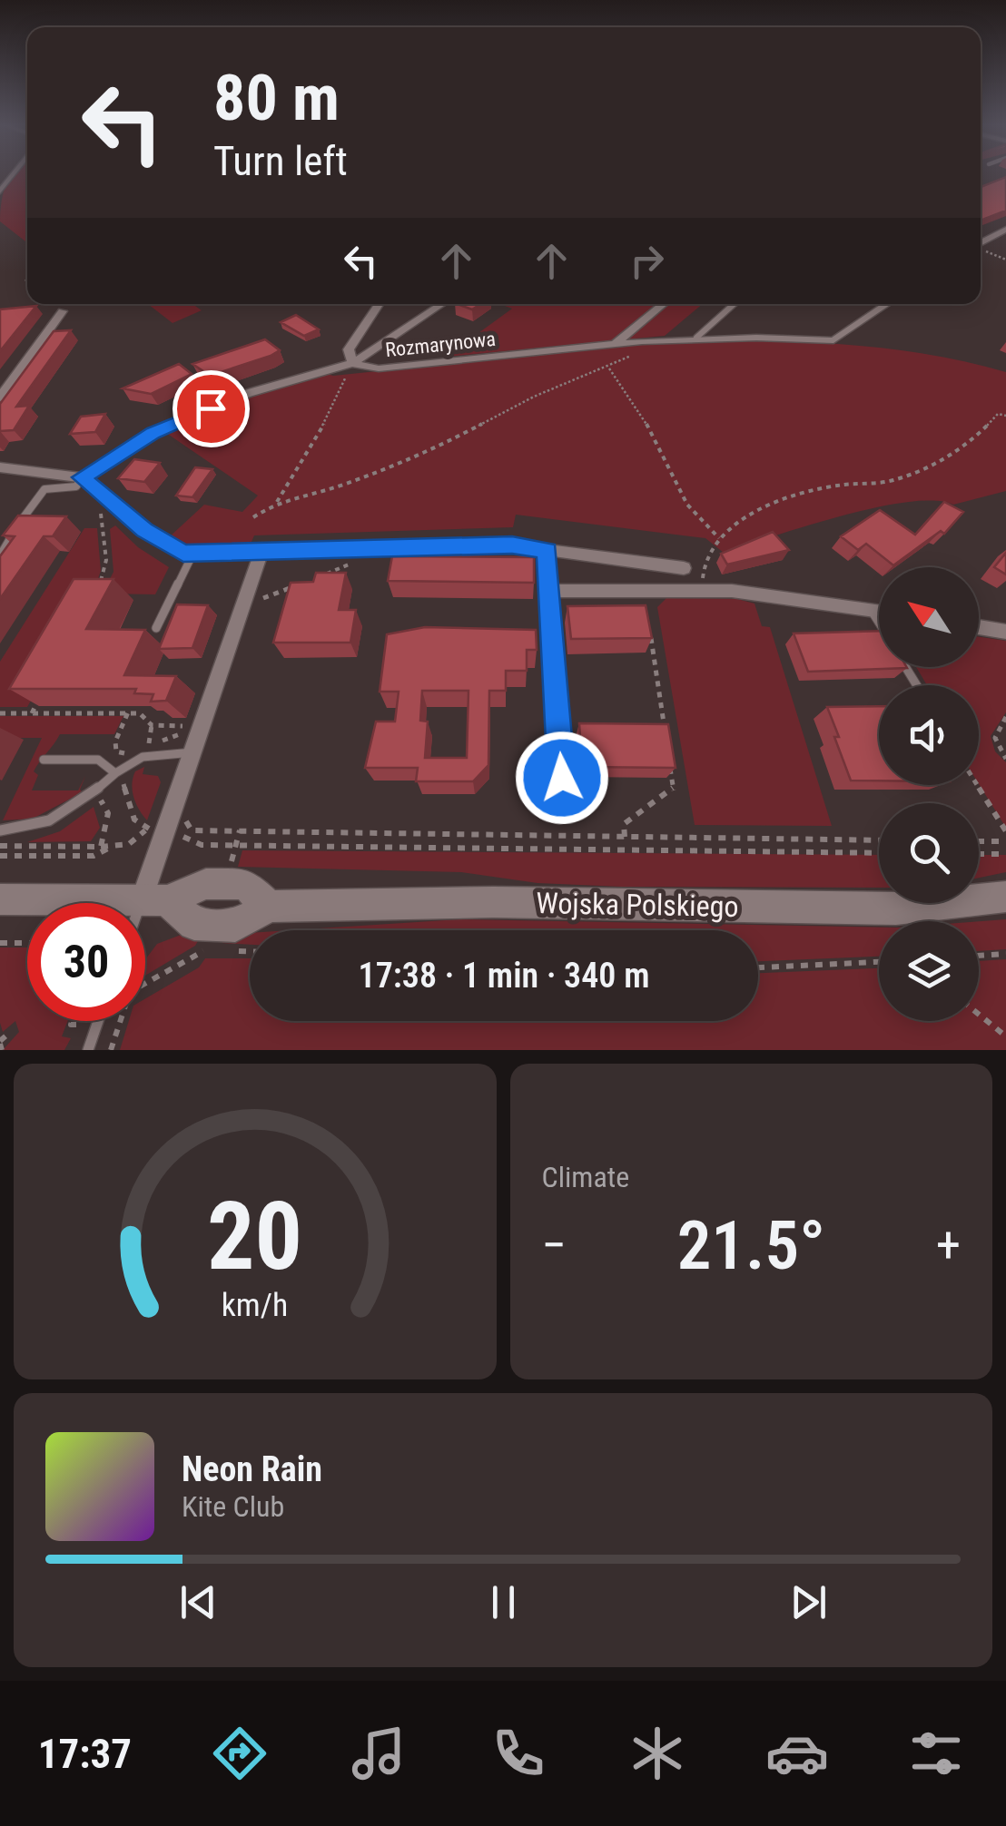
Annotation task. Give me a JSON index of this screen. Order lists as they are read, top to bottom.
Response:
{
  "streets": {
    "main road": ["Wojska Polskiego"],
    "street": ["Rozmarynowa"]
  },
  "north": "top left",
  "page": {
    "turn": ["80 m", "Turn left"],
    "limit": "30",
    "trip": "17:38 · 1 min · 340 m",
    "tile": "Climate",
    "heat": ["−", "21.5°", "+"],
    "song": ["Neon Rain", "Kite Club"],
    "tabs": "17:37",
    "gauge": ["20", "km/h"]
  }
}
